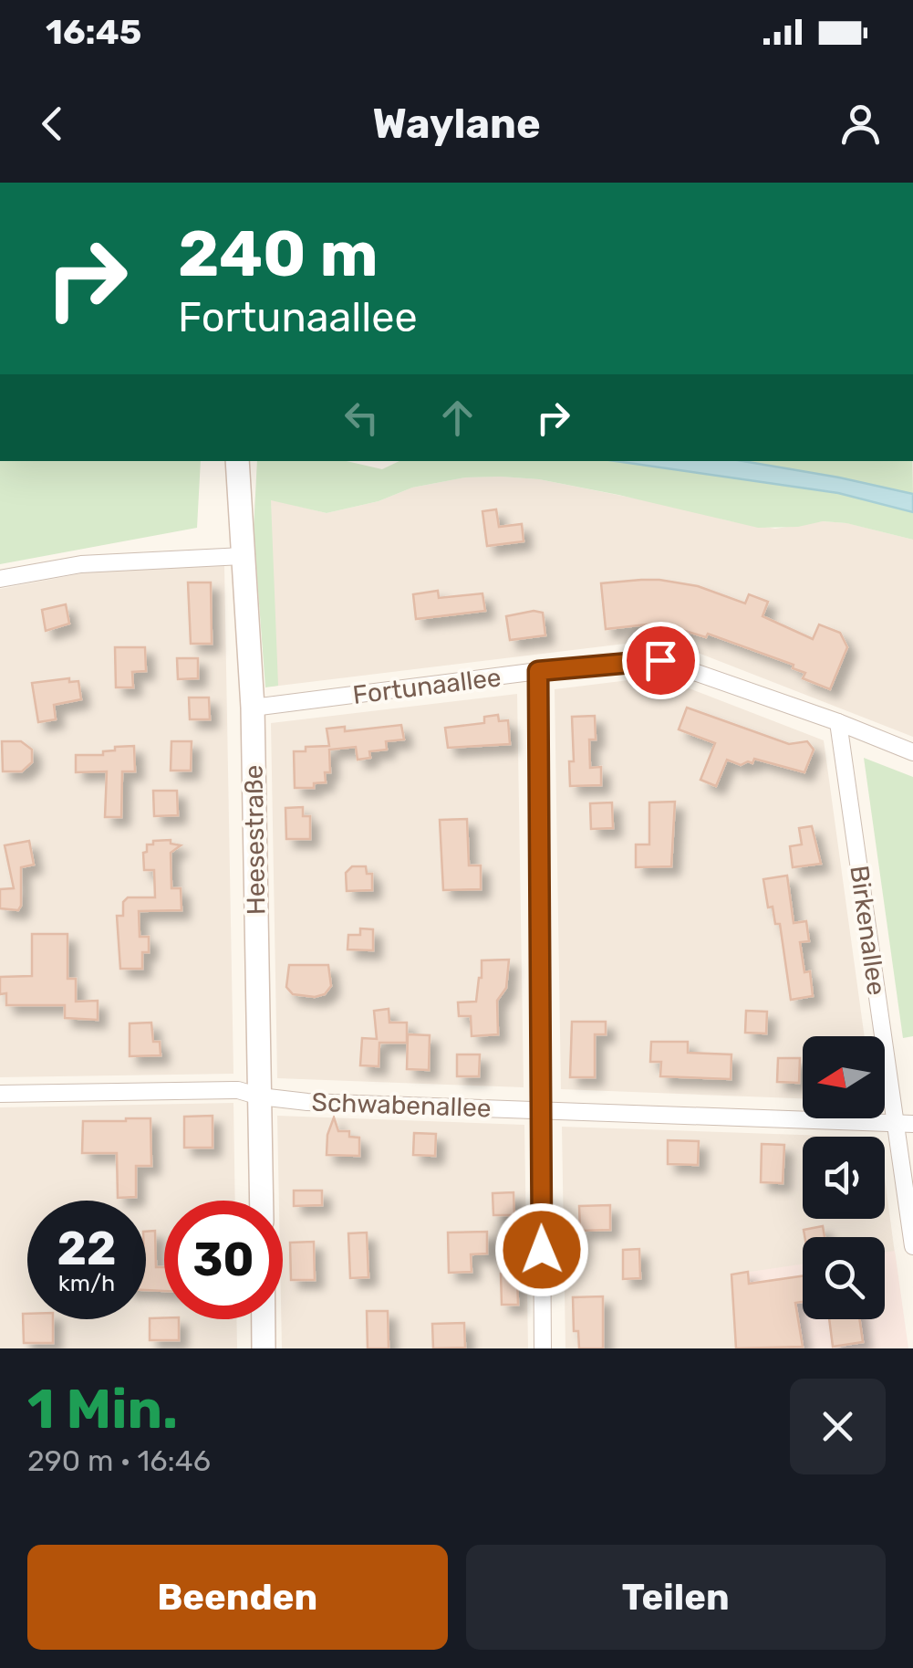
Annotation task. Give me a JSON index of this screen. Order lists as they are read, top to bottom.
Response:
{
  "streets": {
    "street": [
      "Fortunaallee",
      "Heesestraße",
      "Birkenallee",
      "Schwabenallee"
    ]
  },
  "crossings": [
    ["Fortunaallee", "Heesestraße"],
    ["Fortunaallee", "Birkenallee"],
    ["Heesestraße", "Schwabenallee"],
    ["Birkenallee", "Schwabenallee"]
  ],
  "north": "left",
  "page": {
    "status": "16:45",
    "header": "Waylane",
    "turn": ["240 m", "Fortunaallee"],
    "speed": "22 km/h",
    "limit": "30",
    "heading": ["1 Min.", "290 m · 16:46"],
    "buttons": ["Beenden", "Teilen"]
  }
}
